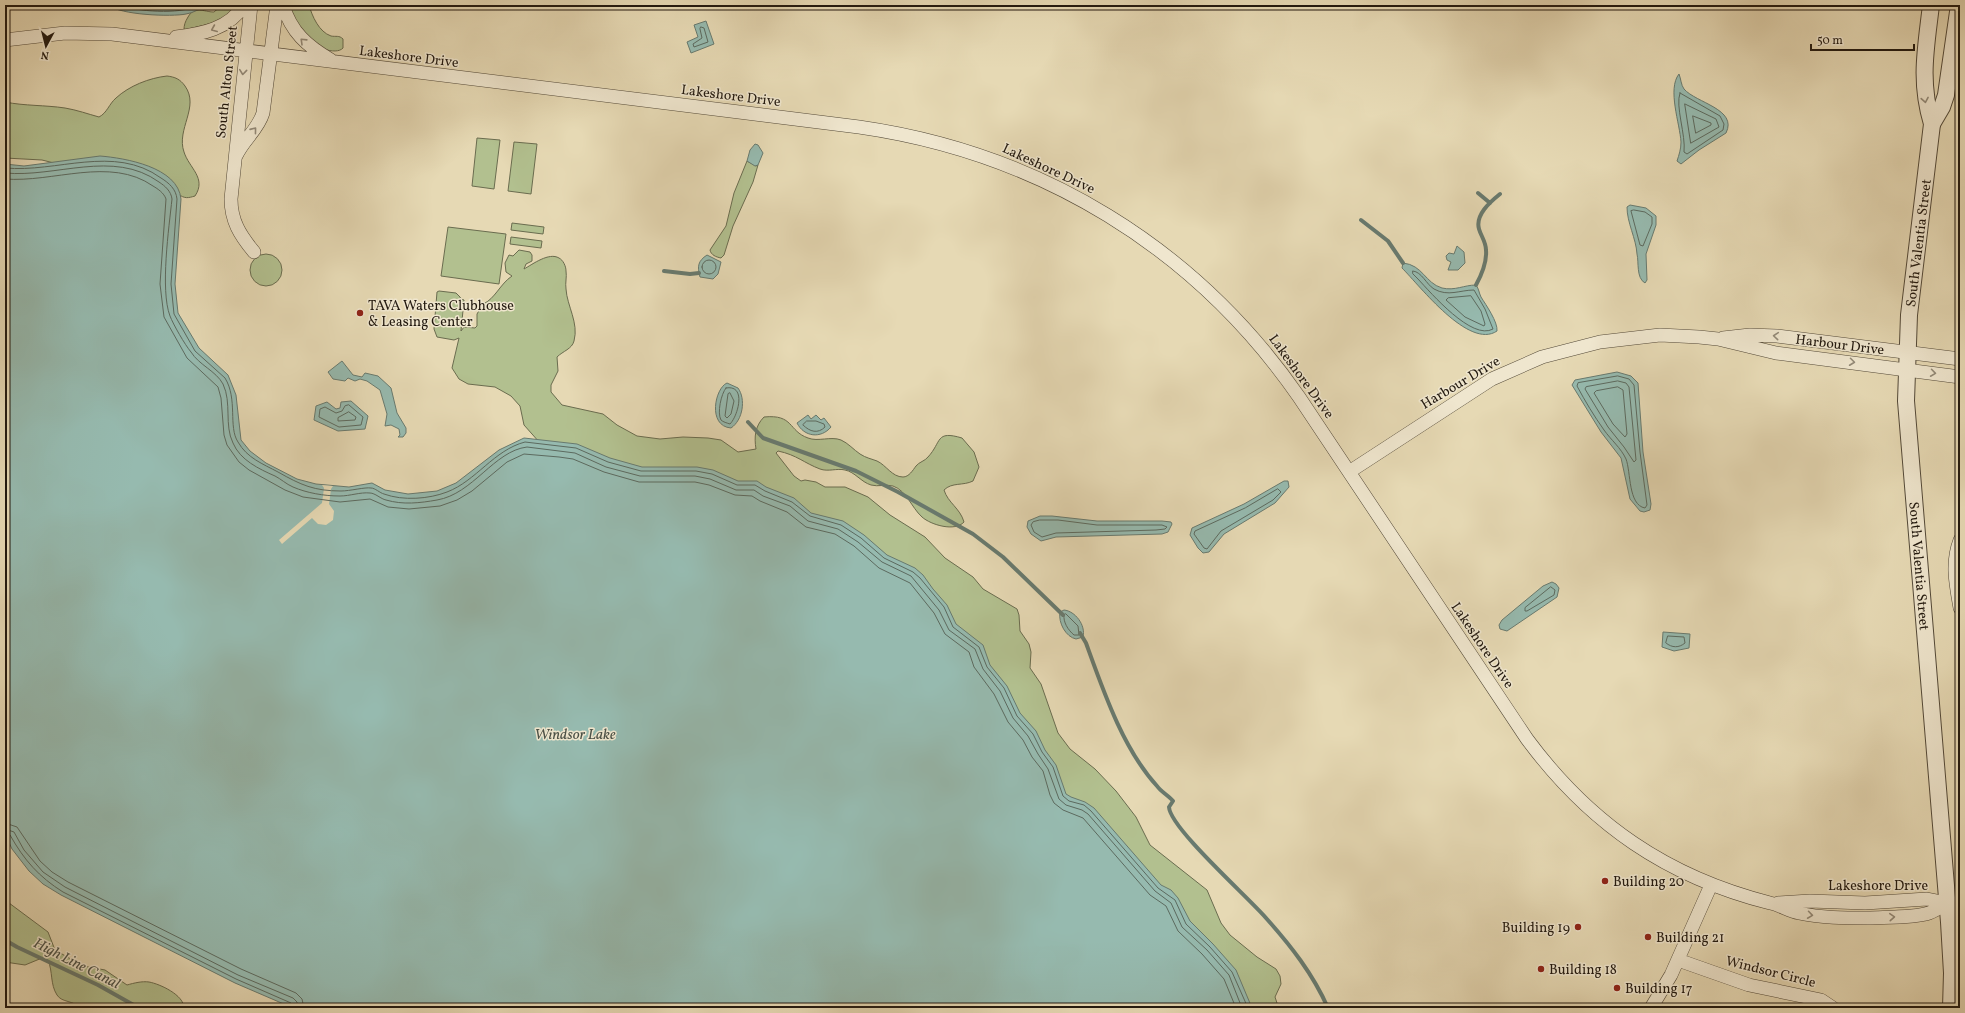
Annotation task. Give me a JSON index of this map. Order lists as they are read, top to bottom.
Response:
{
  "streets": {
    "street": [
      "Lakeshore Drive",
      "South Alton Street",
      "South Valentia Street",
      "Harbour Drive",
      "Windsor Circle"
    ]
  },
  "crossings": [
    ["Lakeshore Drive", "South Alton Street"],
    ["Lakeshore Drive", "South Valentia Street"],
    ["Lakeshore Drive", "Harbour Drive"],
    ["South Valentia Street", "Harbour Drive"]
  ],
  "water": ["Windsor Lake", "High Line Canal"],
  "places": [
    "TAVA Waters Clubhouse & Leasing Center",
    "Building 20",
    "Building 19",
    "Building 21",
    "Building 18",
    "Building 17"
  ],
  "scale_bar": "50 m",
  "north": "bottom"
}
